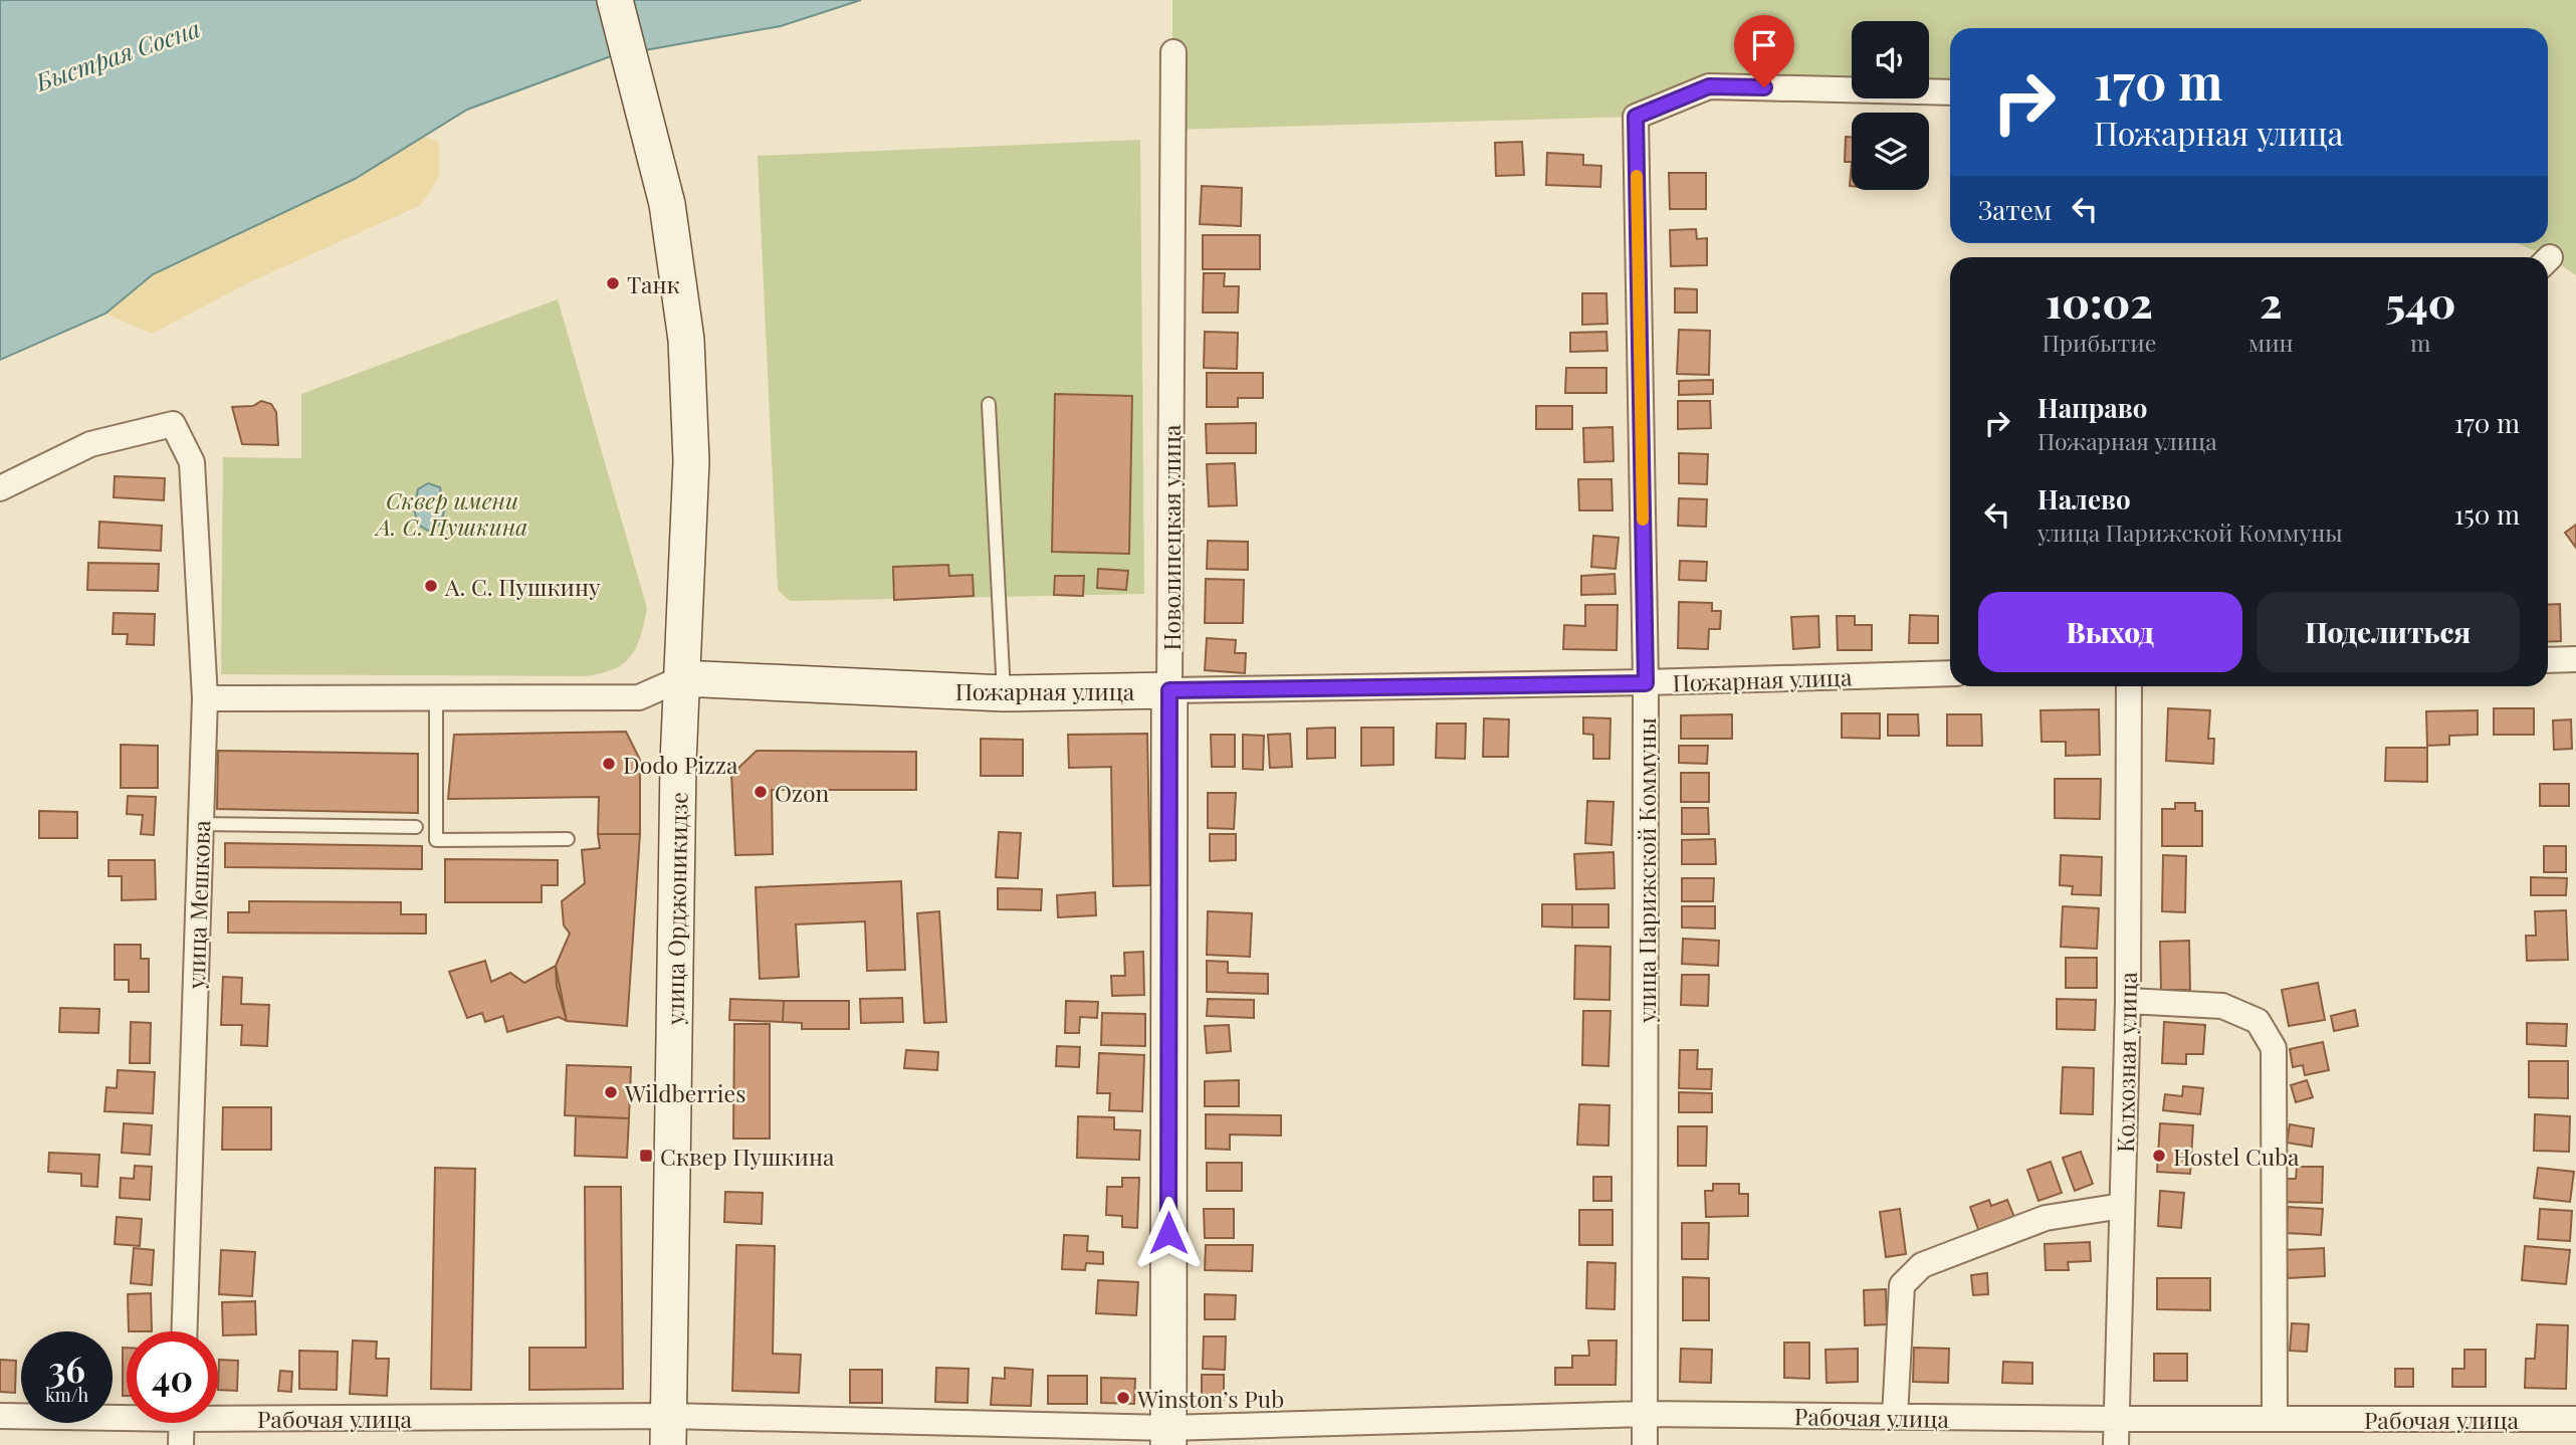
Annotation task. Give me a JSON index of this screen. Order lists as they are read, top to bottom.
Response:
{
  "streets": {
    "main road": ["Новолипецкая улица", "Пожарная улица", "улица Орджоникидзе"],
    "street": [
      "улица Парижской Коммуны",
      "улица Мешкова",
      "Колхозная улица",
      "Рабочая улица"
    ]
  },
  "crossings": [
    ["Новолипецкая улица", "Пожарная улица"],
    ["Новолипецкая улица", "Рабочая улица"],
    ["Пожарная улица", "улица Парижской Коммуны"],
    ["Пожарная улица", "улица Орджоникидзе"],
    ["улица Парижской Коммуны", "Рабочая улица"],
    ["улица Орджоникидзе", "Рабочая улица"],
    ["Колхозная улица", "Рабочая улица"]
  ],
  "water": ["Быстрая Сосна"],
  "parks": ["Сквер имени А. С. Пушкина"],
  "places": {
    "other": [
      "Танк",
      "А. С. Пушкину",
      "Dodo Pizza",
      "Ozon",
      "Wildberries",
      "Hostel Cuba",
      "Winston’s Pub"
    ],
    "transit": ["Сквер Пушкина"]
  },
  "page": {
    "turn": ["170 m", "Пожарная улица"],
    "then": "Затем",
    "eta": [
      "10:02",
      "Прибытие",
      "2",
      "мин",
      "540",
      "m"
    ],
    "list": [
      {
        "name": "Направо",
        "note": "Пожарная улица",
        "value": "170 m"
      },
      {
        "name": "Налево",
        "note": "улица Парижской Коммуны",
        "value": "150 m"
      }
    ],
    "buttons": ["Выход", "Поделиться"],
    "speed": "36 km/h",
    "limit": "40"
  }
}
